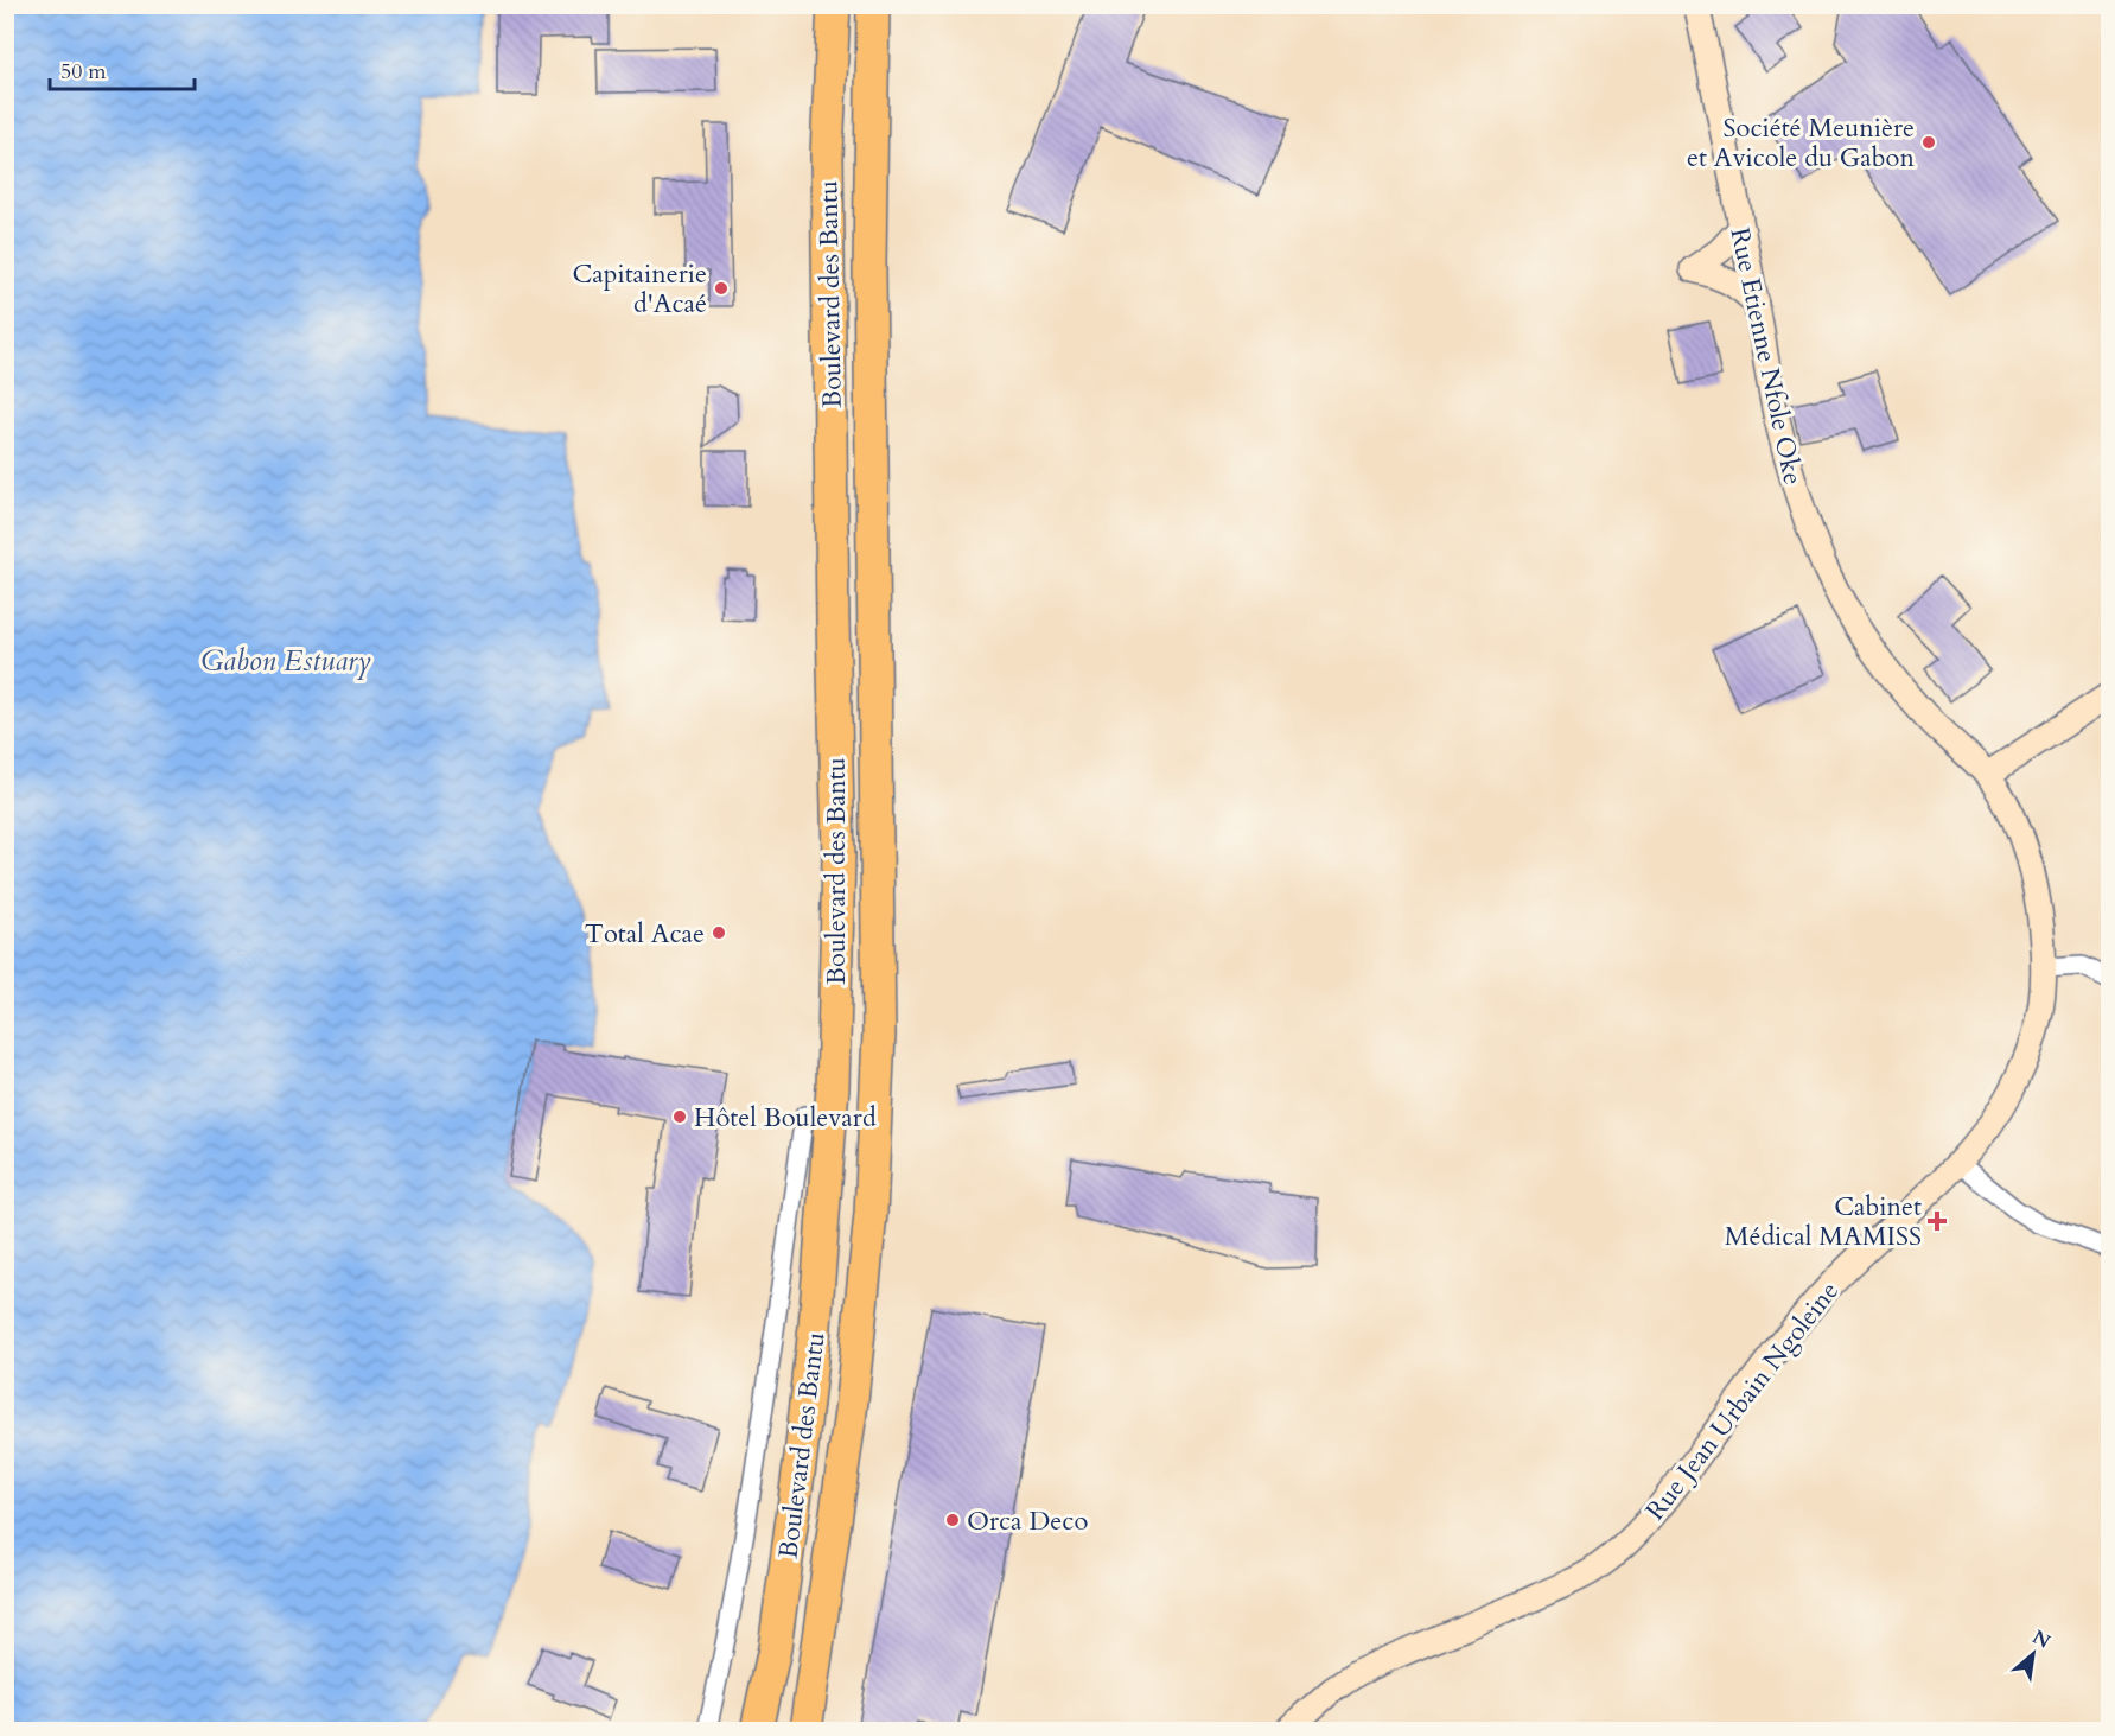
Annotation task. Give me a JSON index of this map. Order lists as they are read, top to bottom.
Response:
{
  "streets": {
    "highway": ["Boulevard des Bantu"],
    "street": ["Rue Etienne Nfole Oke", "Rue Jean Urbain Ngoleine"]
  },
  "crossings": [
    ["Rue Etienne Nfole Oke", "Rue Jean Urbain Ngoleine"]
  ],
  "water": ["Gabon Estuary"],
  "places": {
    "other": [
      "Société Meunière et Avicole du Gabon",
      "Capitainerie d'Acaé",
      "Total Acae",
      "Hôtel Boulevard",
      "Orca Deco"
    ],
    "health": ["Cabinet Médical MAMISS"]
  },
  "scale_bar": "50 m",
  "north": "top right"
}
